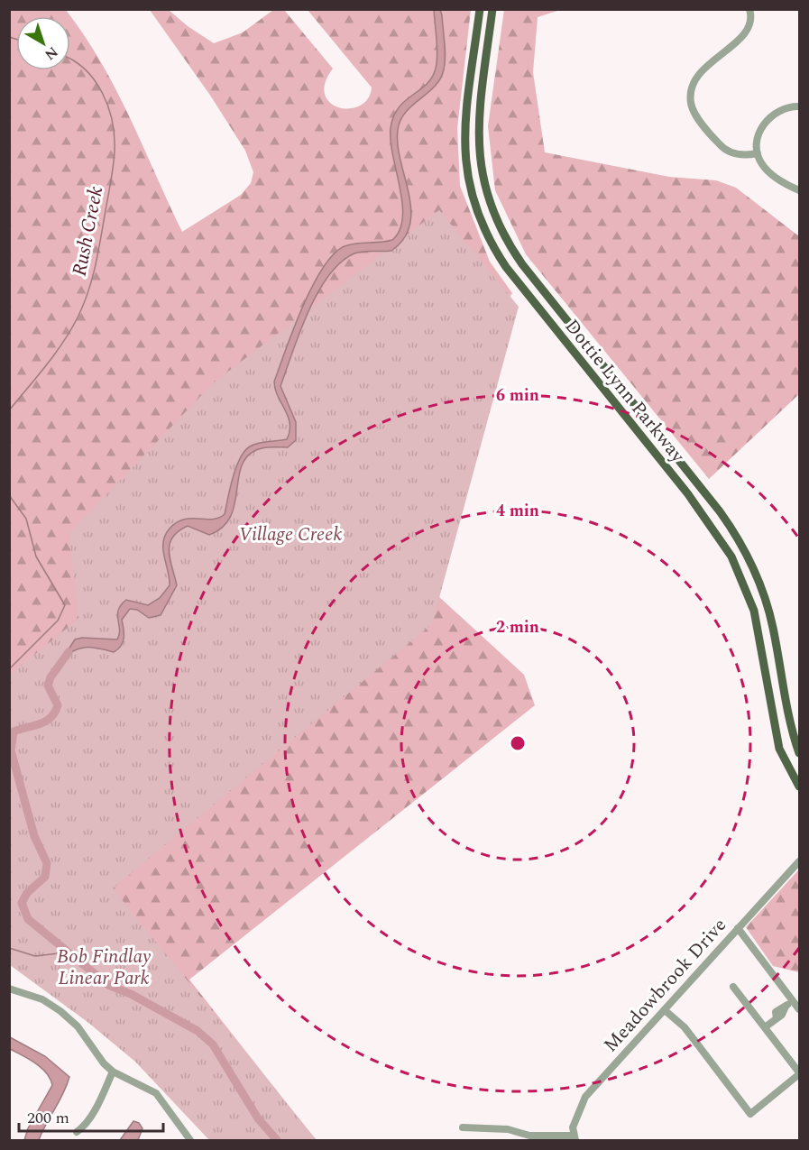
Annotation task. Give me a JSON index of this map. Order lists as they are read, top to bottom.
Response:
{
  "streets": {
    "main road": ["Dottie Lynn Parkway"],
    "street": ["Meadowbrook Drive"]
  },
  "water": ["Rush Creek"],
  "parks": ["Village Creek", "Bob Findlay Linear Park"],
  "scale_bar": "200 m",
  "north": "bottom right",
  "rings": ["6 min", "4 min", "2 min"]
}
